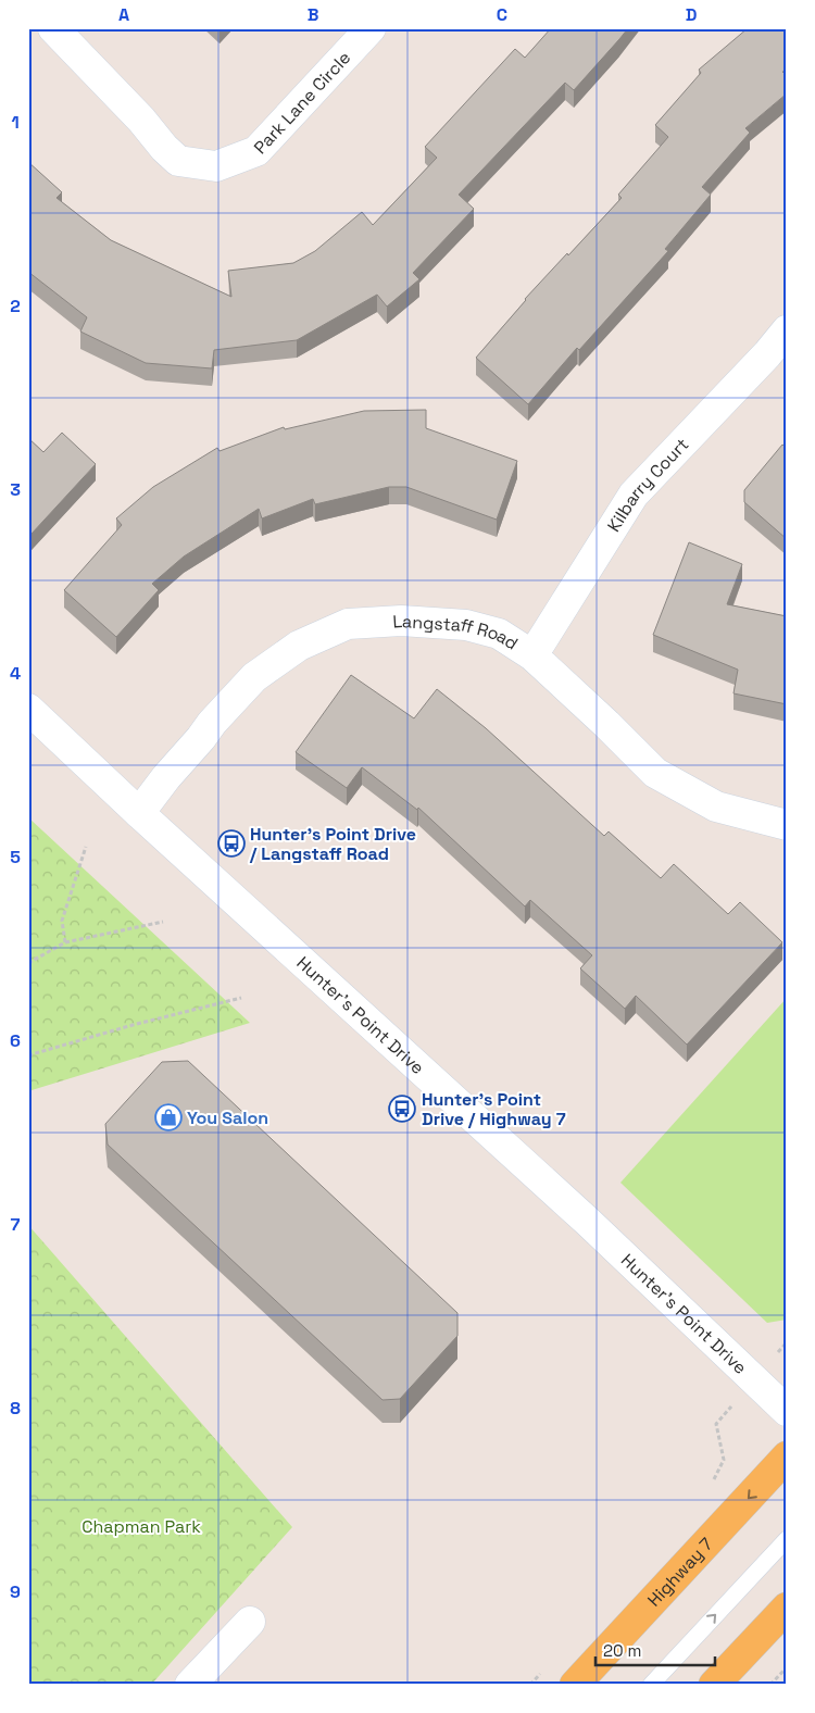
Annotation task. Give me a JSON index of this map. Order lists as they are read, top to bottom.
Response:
{
  "streets": {
    "main road": ["Highway 7"],
    "street": [
      "Park Lane Circle",
      "Kilbarry Court",
      "Langstaff Road",
      "Hunter's Point Drive"
    ]
  },
  "crossings": [
    ["Kilbarry Court", "Langstaff Road"],
    ["Langstaff Road", "Hunter's Point Drive"]
  ],
  "parks": ["Chapman Park"],
  "places": {
    "bus stop": ["Hunter's Point Drive / Langstaff Road", "Hunter's Point Drive / Highway 7"],
    "shop": ["You Salon"]
  },
  "scale_bar": "20 m",
  "grid": {
    "columns": [
      "A",
      "B",
      "C",
      "D"
    ],
    "rows": [
      "1",
      "2",
      "3",
      "4",
      "5",
      "6",
      "7",
      "8",
      "9"
    ]
  }
}
